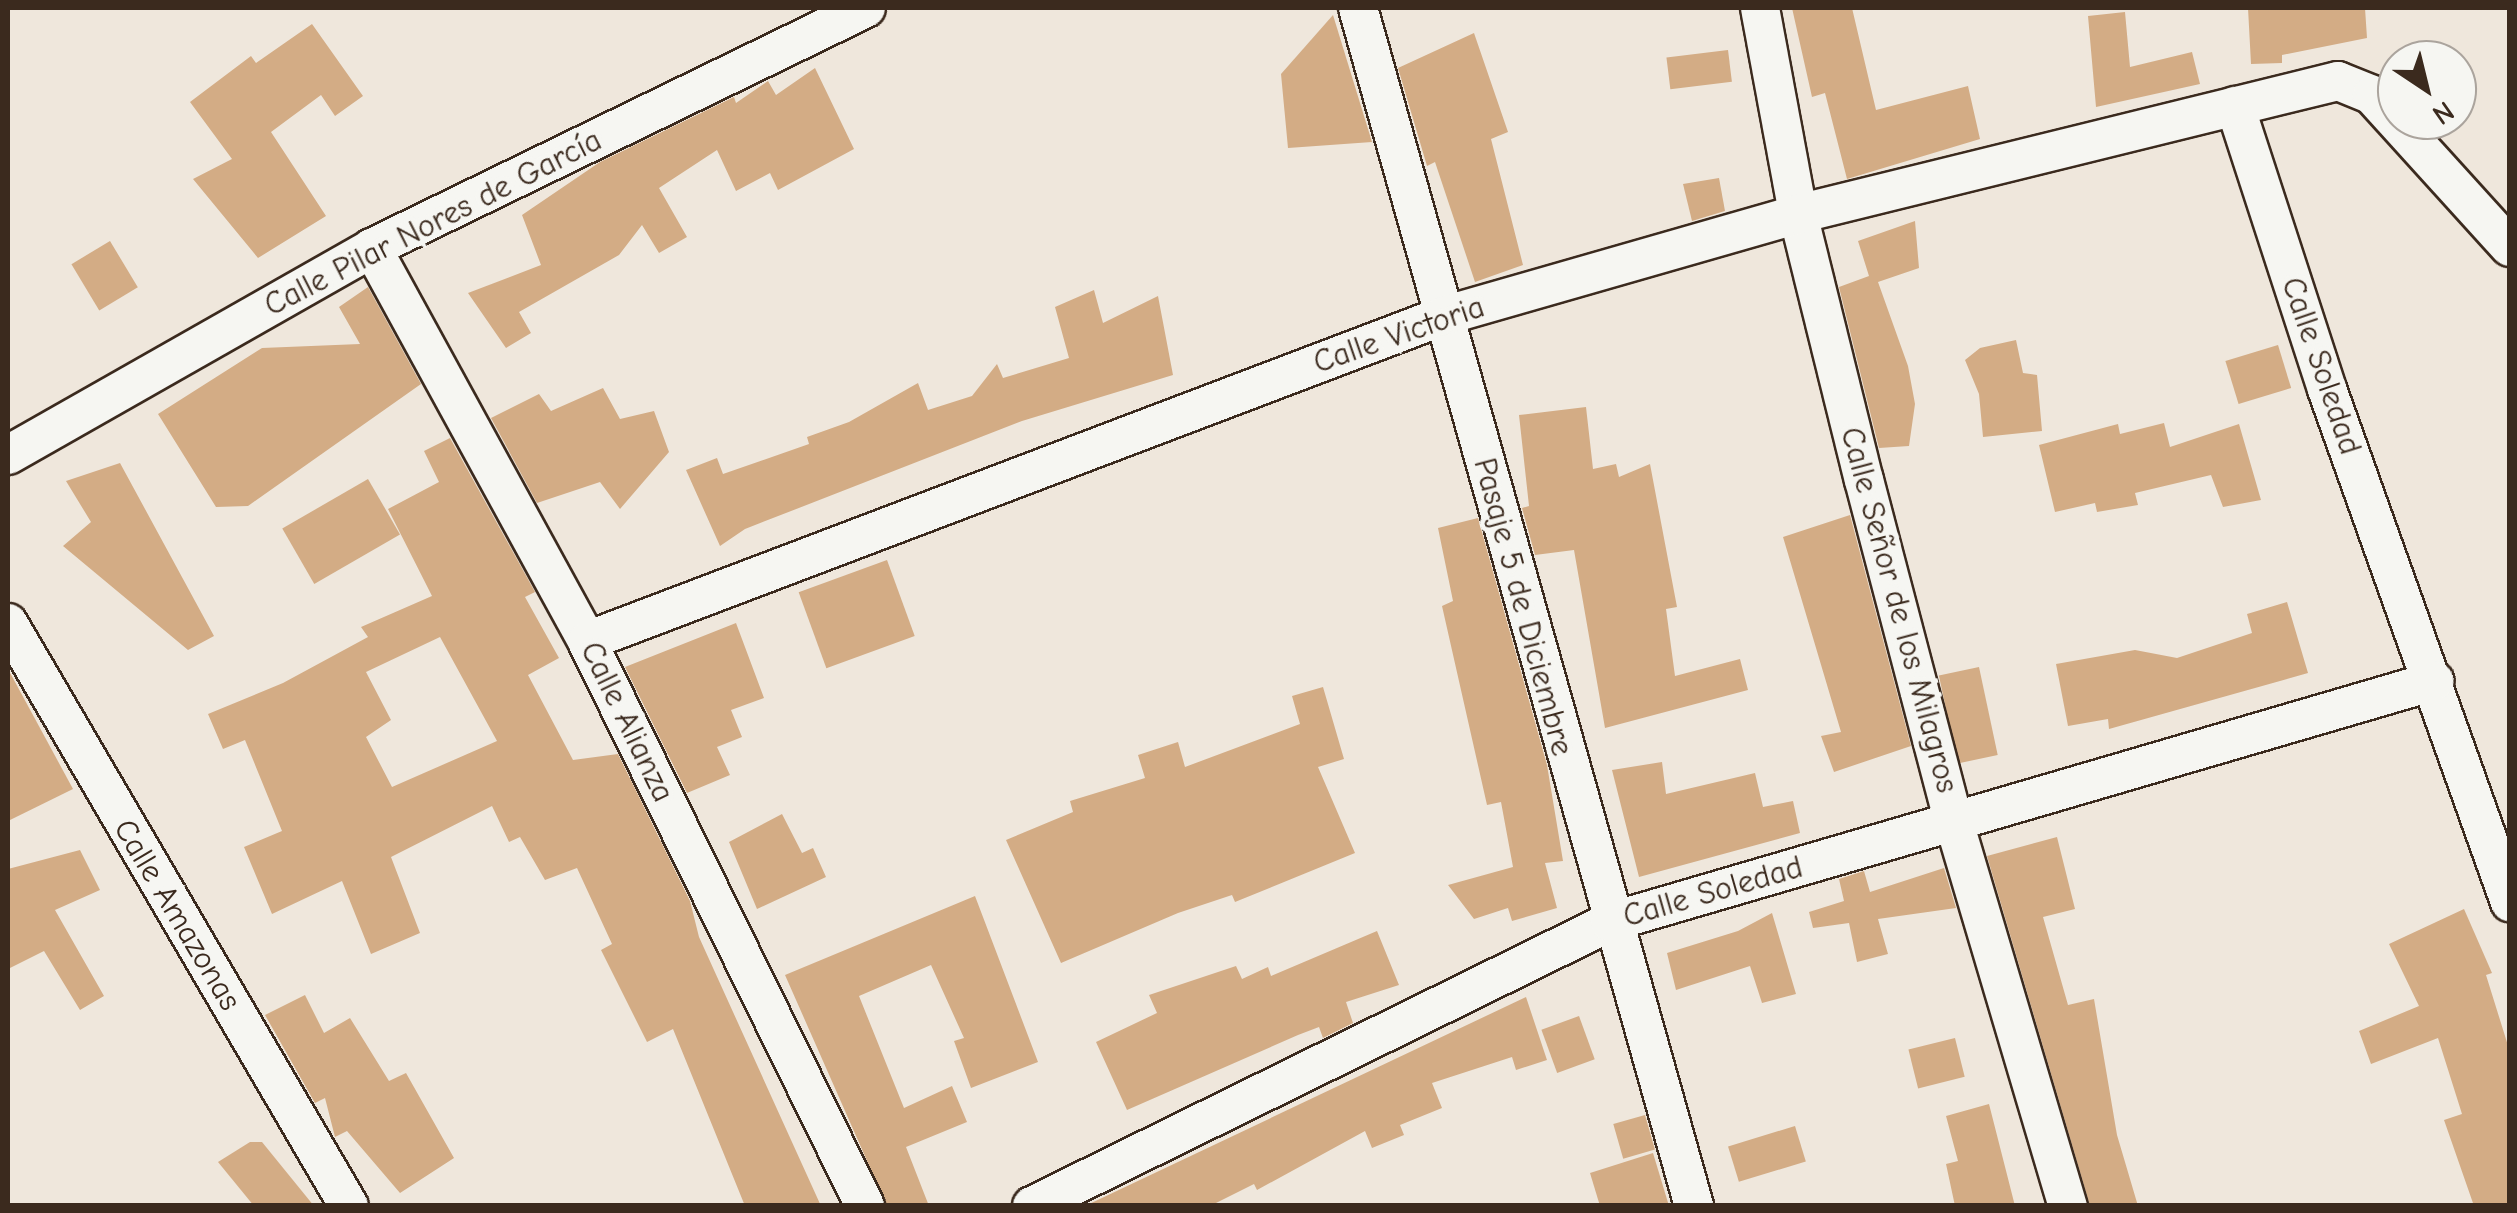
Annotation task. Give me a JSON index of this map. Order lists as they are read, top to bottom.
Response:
{
  "streets": {
    "street": [
      "Calle Pilar Nores de García",
      "Calle Victoria",
      "Calle Soledad",
      "Pasaje 5 de Diciembre",
      "Calle Señor de los Milagros",
      "Calle Alianza",
      "Calle Amazonas"
    ]
  },
  "crossings": [
    ["Calle Pilar Nores de García", "Calle Alianza"],
    ["Calle Victoria", "Calle Soledad"],
    ["Calle Victoria", "Pasaje 5 de Diciembre"],
    ["Calle Victoria", "Calle Señor de los Milagros"],
    ["Calle Victoria", "Calle Alianza"],
    ["Calle Soledad", "Pasaje 5 de Diciembre"],
    ["Calle Soledad", "Calle Señor de los Milagros"]
  ],
  "north": "bottom right"
}
